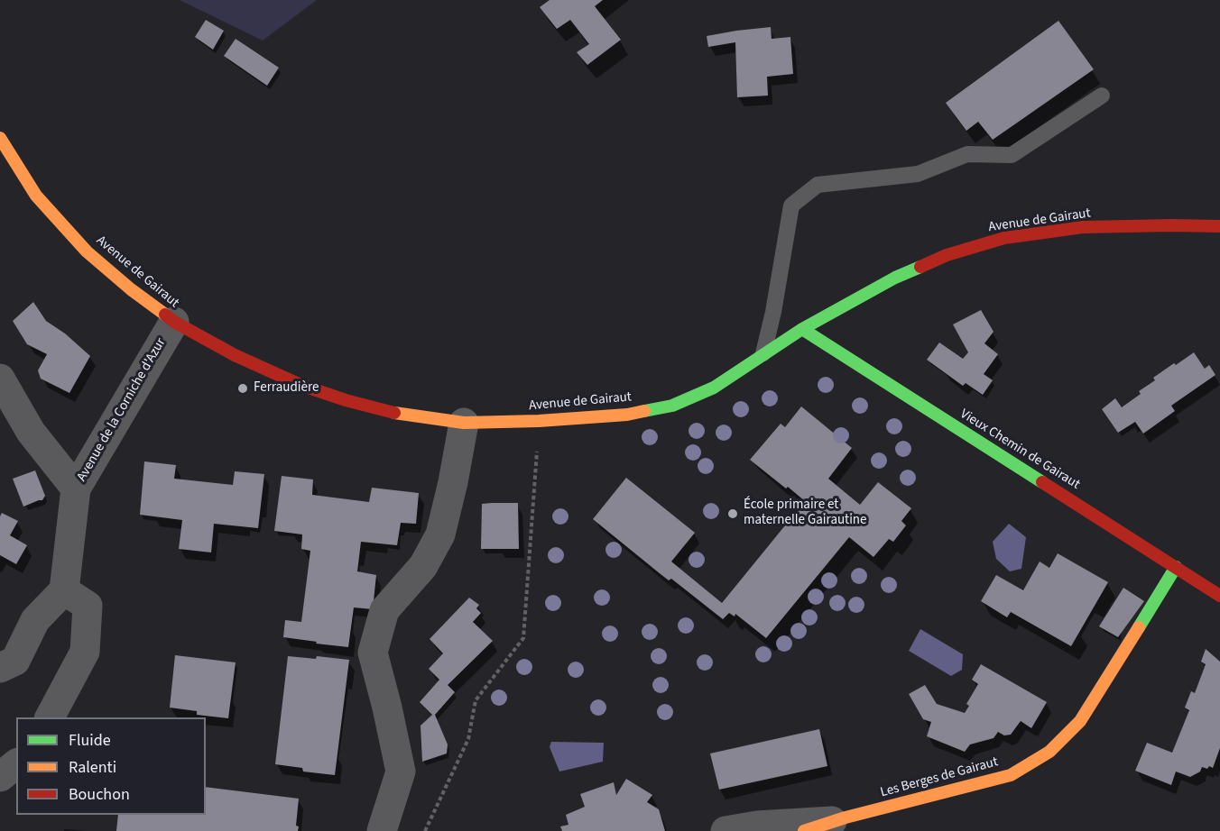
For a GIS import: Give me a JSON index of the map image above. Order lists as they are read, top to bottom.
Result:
{
  "streets": {
    "street": [
      "Avenue de Gairaut",
      "Avenue de la Corniche d'Azur",
      "Vieux Chemin de Gairaut",
      "Les Berges de Gairaut"
    ]
  },
  "crossings": [
    ["Avenue de Gairaut", "Avenue de la Corniche d'Azur"],
    ["Avenue de Gairaut", "Vieux Chemin de Gairaut"],
    ["Vieux Chemin de Gairaut", "Les Berges de Gairaut"]
  ],
  "places": ["Ferraudière", "École primaire et maternelle Gairautine"],
  "legend": ["Fluide", "Ralenti", "Bouchon"]
}
